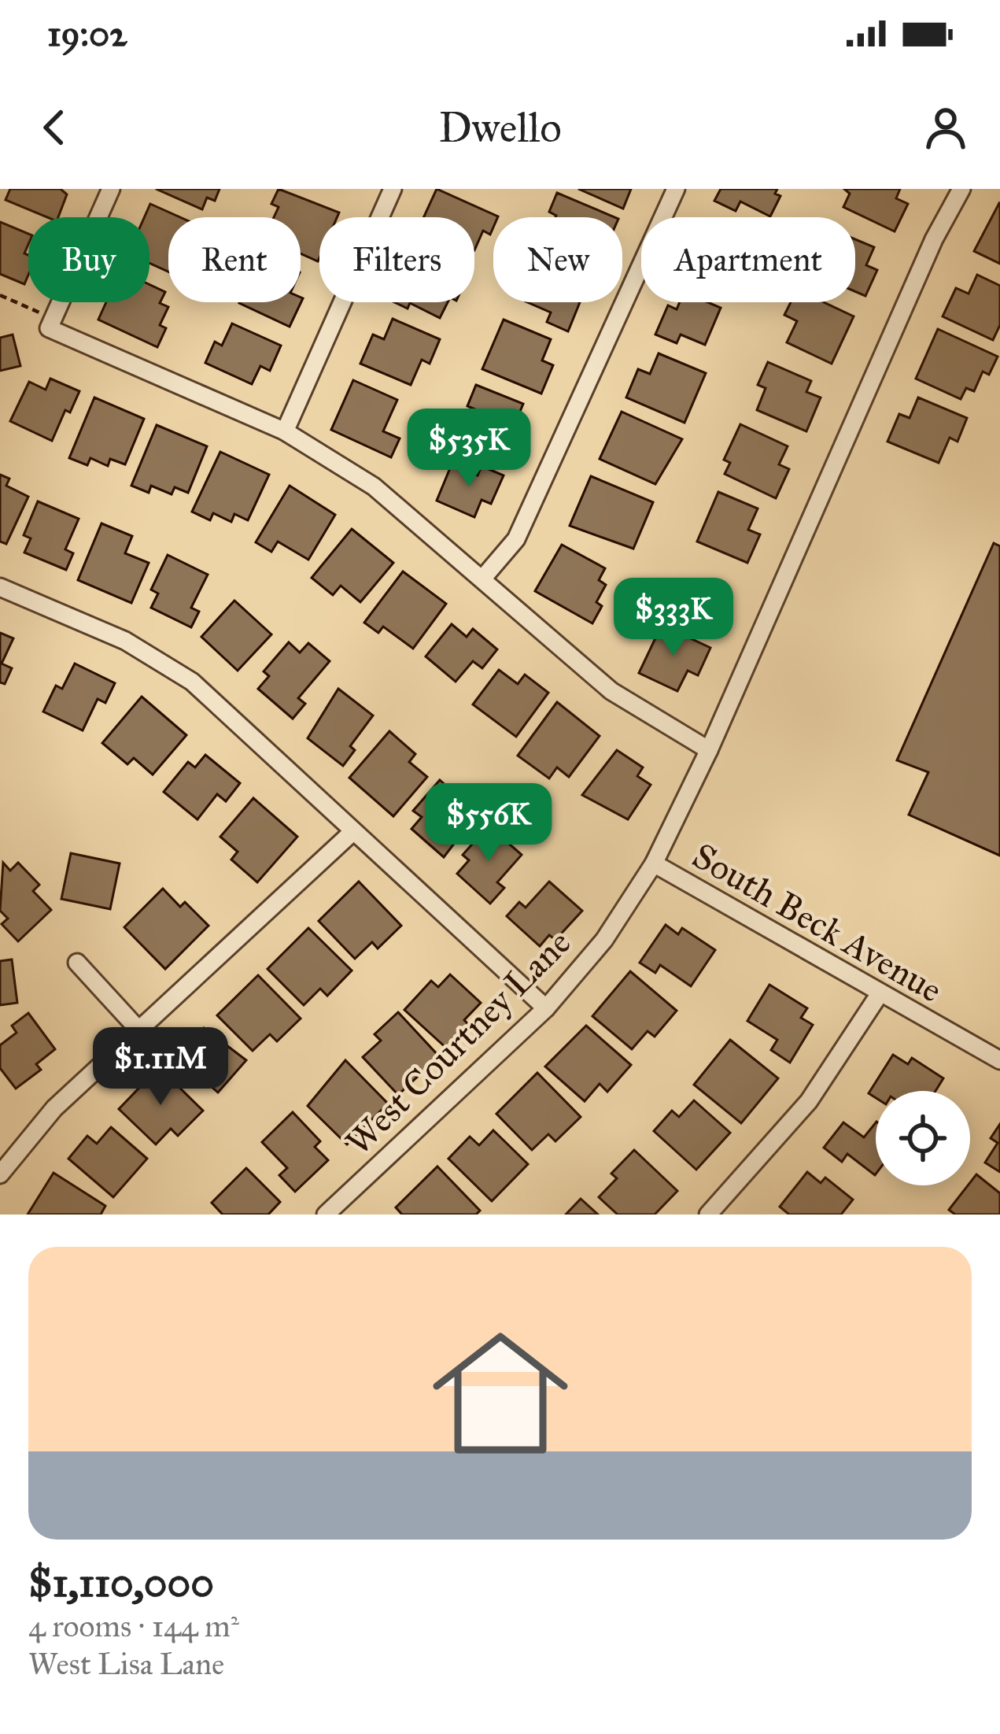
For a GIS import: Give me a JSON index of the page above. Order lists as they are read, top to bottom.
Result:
{
  "streets": {
    "street": ["South Beck Avenue", "West Courtney Lane"]
  },
  "crossings": [
    ["South Beck Avenue", "West Courtney Lane"]
  ],
  "page": {
    "status": "19:02",
    "header": "Dwello",
    "chip": [
      "Buy",
      "Rent",
      "Filters",
      "New",
      "Apartment"
    ],
    "price": [
      "$535K",
      "$333K",
      "$556K",
      "$1.11M"
    ],
    "list": [
      {
        "name": "$1,110,000",
        "note": "4 rooms · 144 m² · West Lisa Lane"
      }
    ]
  }
}
